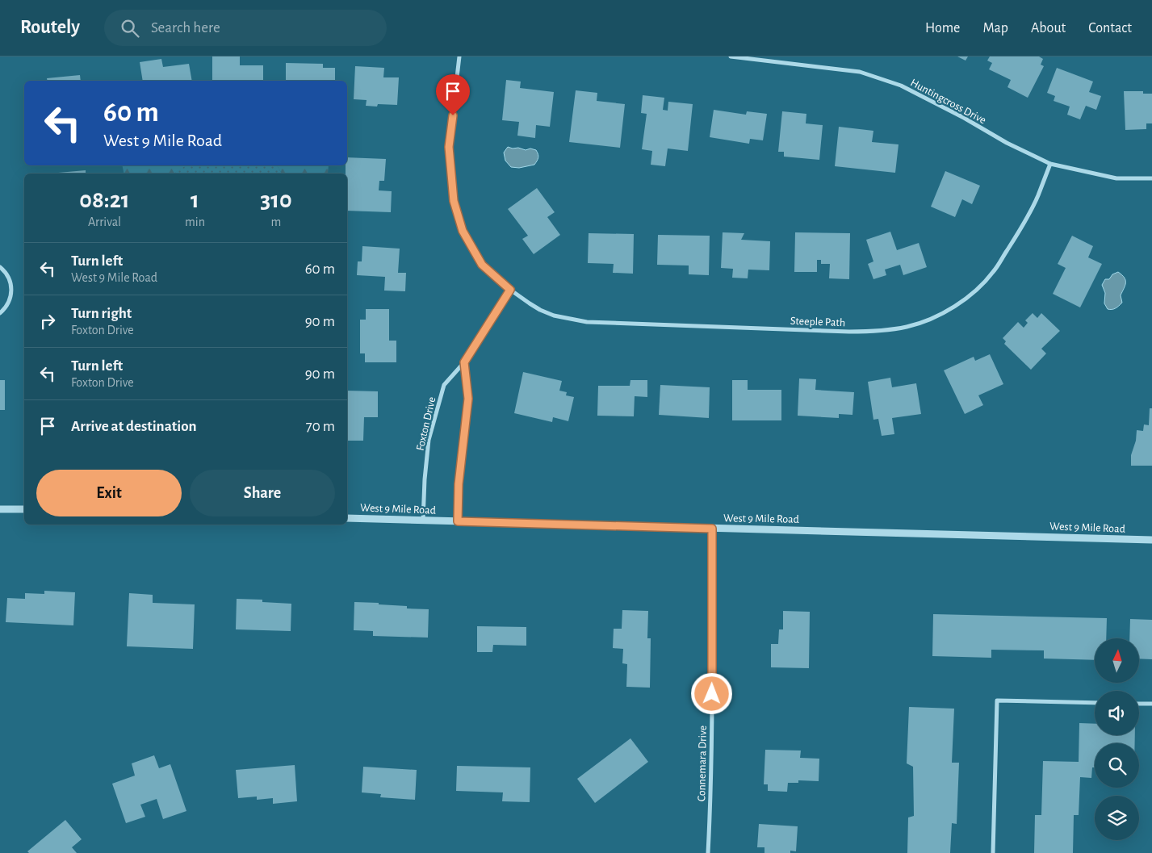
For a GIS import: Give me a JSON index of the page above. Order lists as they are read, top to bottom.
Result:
{
  "streets": {
    "street": [
      "Huntingcross Drive",
      "Steeple Path",
      "Foxton Drive",
      "West 9 Mile Road",
      "Connemara Drive"
    ]
  },
  "crossings": [
    ["Huntingcross Drive", "Steeple Path"],
    ["Steeple Path", "Foxton Drive"],
    ["Foxton Drive", "West 9 Mile Road"],
    ["West 9 Mile Road", "Connemara Drive"]
  ],
  "north": "top",
  "page": {
    "header": "Routely",
    "search": "Search here",
    "nav": [
      "Home",
      "Map",
      "About",
      "Contact"
    ],
    "turn": ["60 m", "West 9 Mile Road"],
    "eta": [
      "08:21",
      "Arrival",
      "1",
      "min",
      "310",
      "m"
    ],
    "list": [
      {
        "name": "Turn left",
        "note": "West 9 Mile Road",
        "value": "60 m"
      },
      {
        "name": "Turn right",
        "note": "Foxton Drive",
        "value": "90 m"
      },
      {
        "name": "Turn left",
        "note": "Foxton Drive",
        "value": "90 m"
      },
      {
        "name": "Arrive at destination",
        "value": "70 m"
      }
    ],
    "buttons": ["Exit", "Share"]
  }
}
